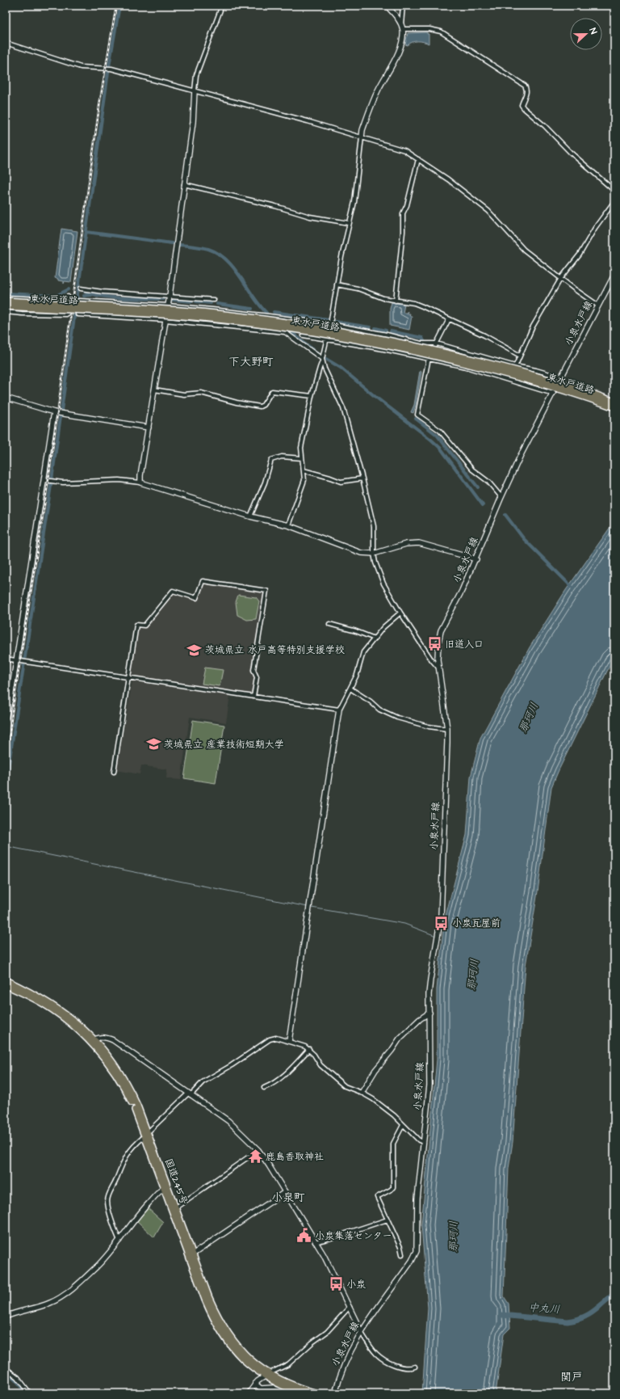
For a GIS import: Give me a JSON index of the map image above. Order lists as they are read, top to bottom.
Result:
{
  "streets": {
    "highway": ["東水戸道路", "国道245号"],
    "street": ["小泉水戸線"]
  },
  "districts": ["下大野町", "小泉町", "関戸"],
  "water": ["那珂川", "中丸川"],
  "places": {
    "bus stop": ["旧道入口", "小泉瓦屋前", "小泉"],
    "school or university": ["茨城県立 水戸高等特別支援学校", "茨城県立 産業技術短期大学"],
    "temple": ["鹿島香取神社"],
    "public building": ["小泉集落センター"]
  },
  "north": "right"
}
